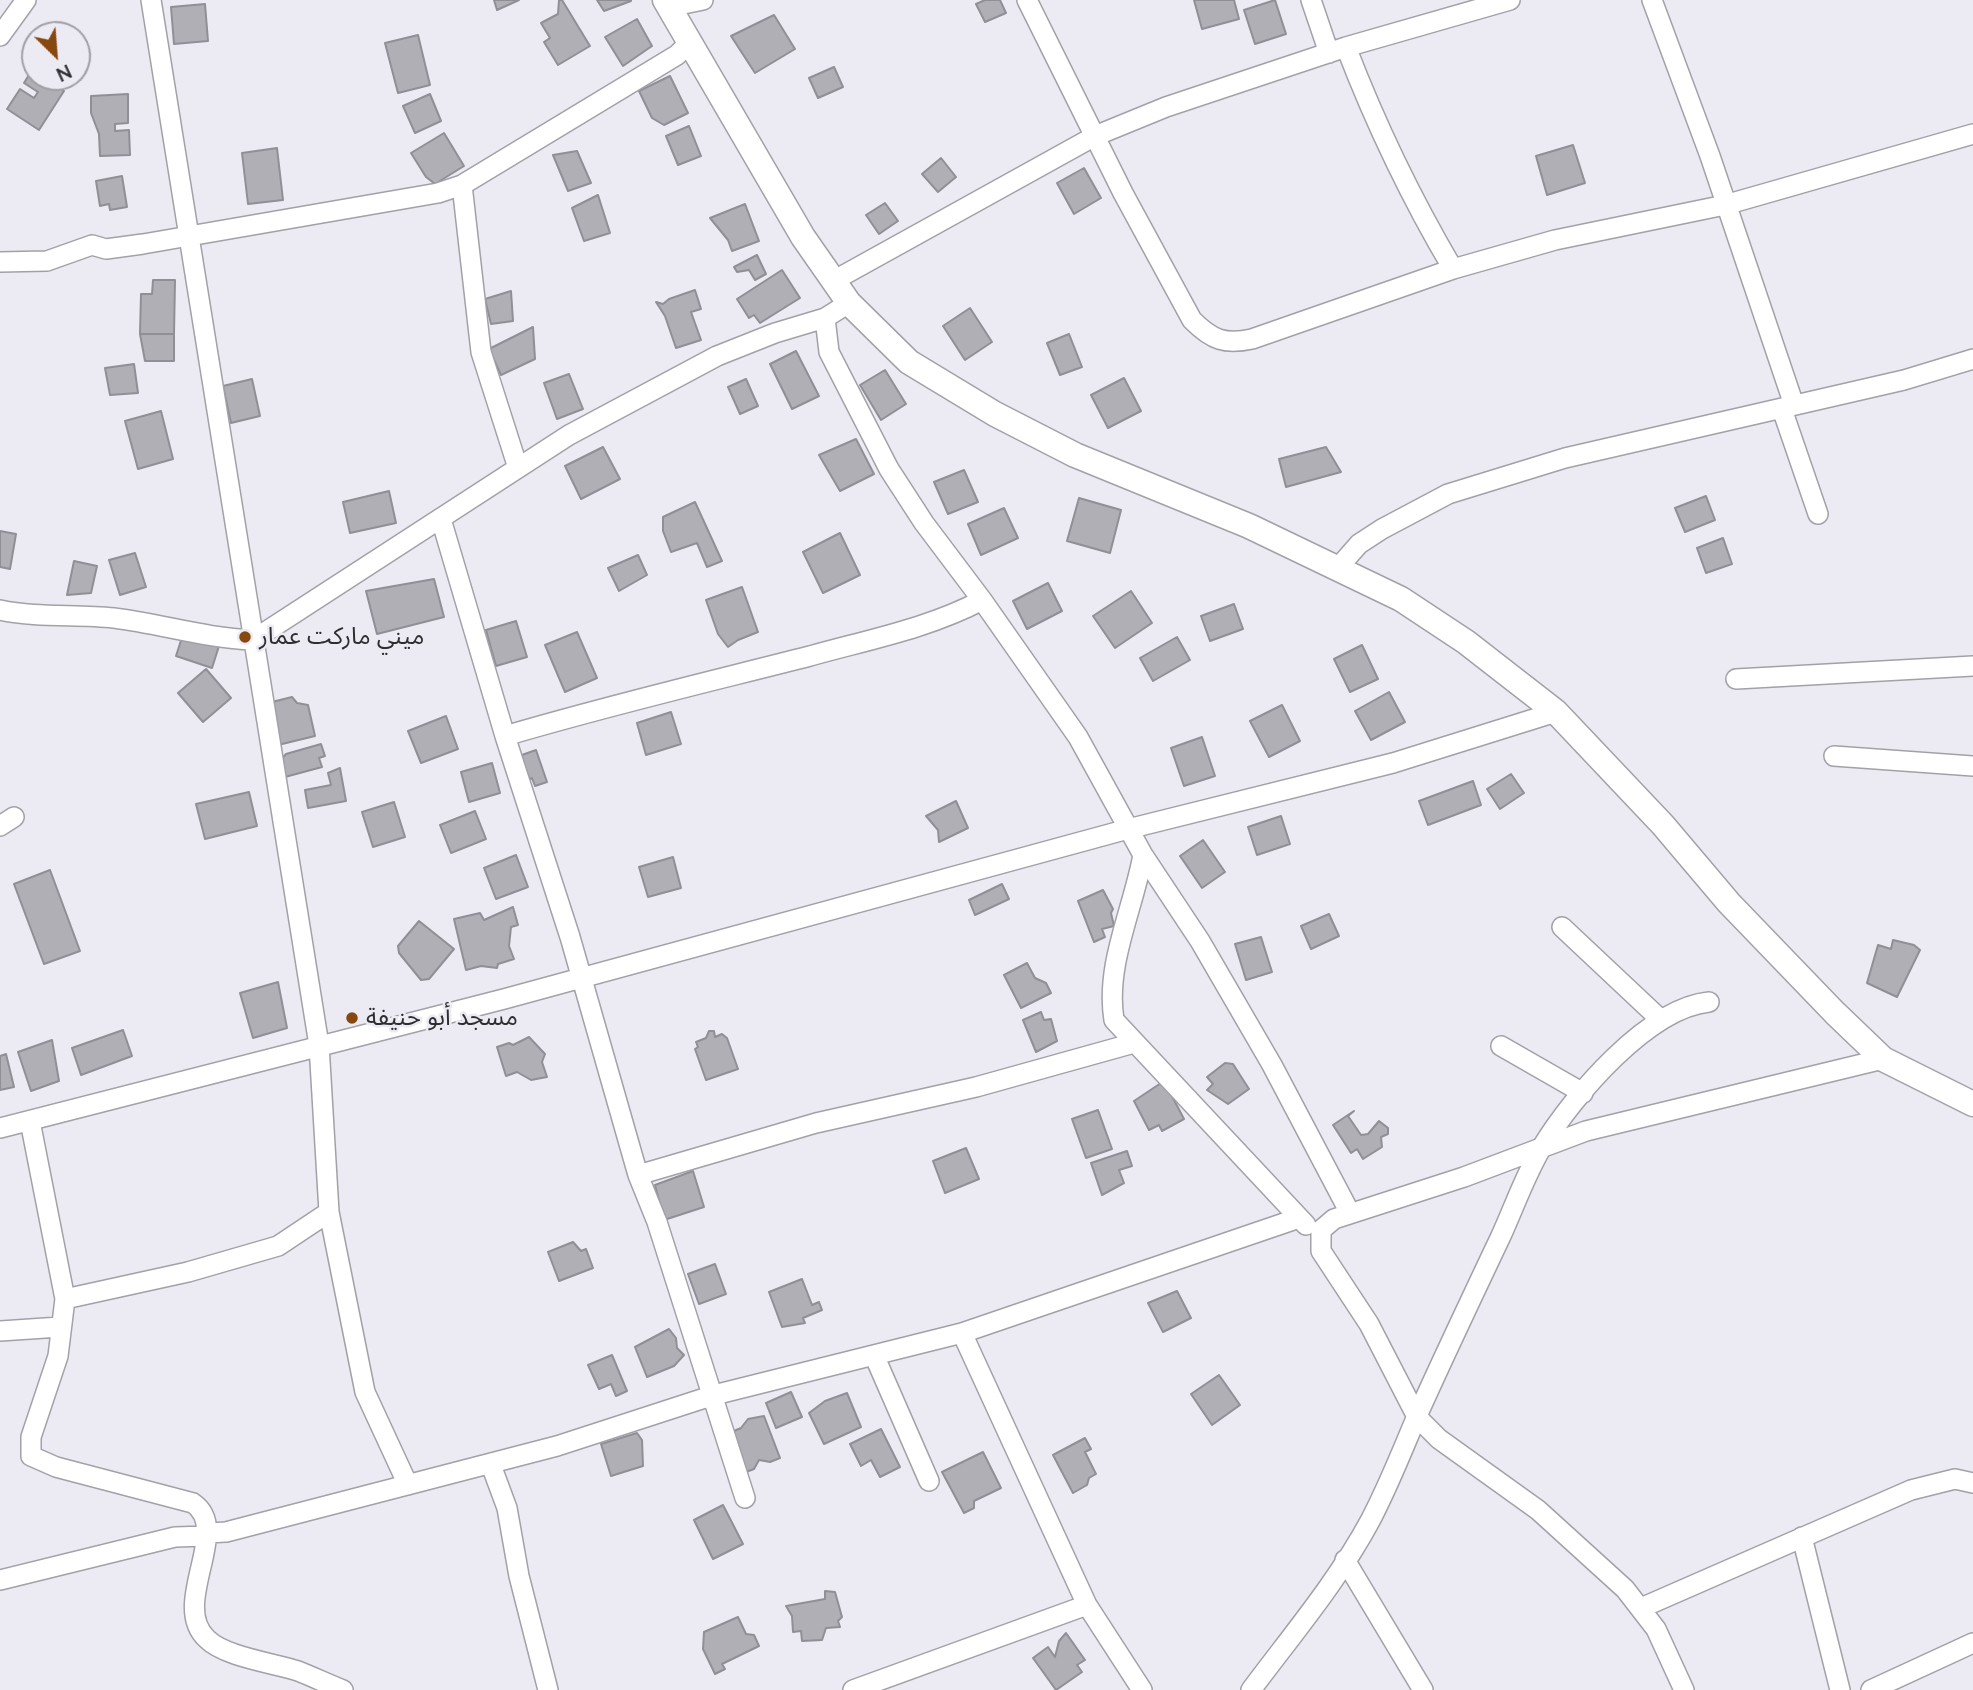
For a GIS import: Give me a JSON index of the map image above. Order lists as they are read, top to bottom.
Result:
{
  "places": ["ميني ماركت عمار", "مسجد أبو حنيفة"],
  "north": "bottom right"
}
